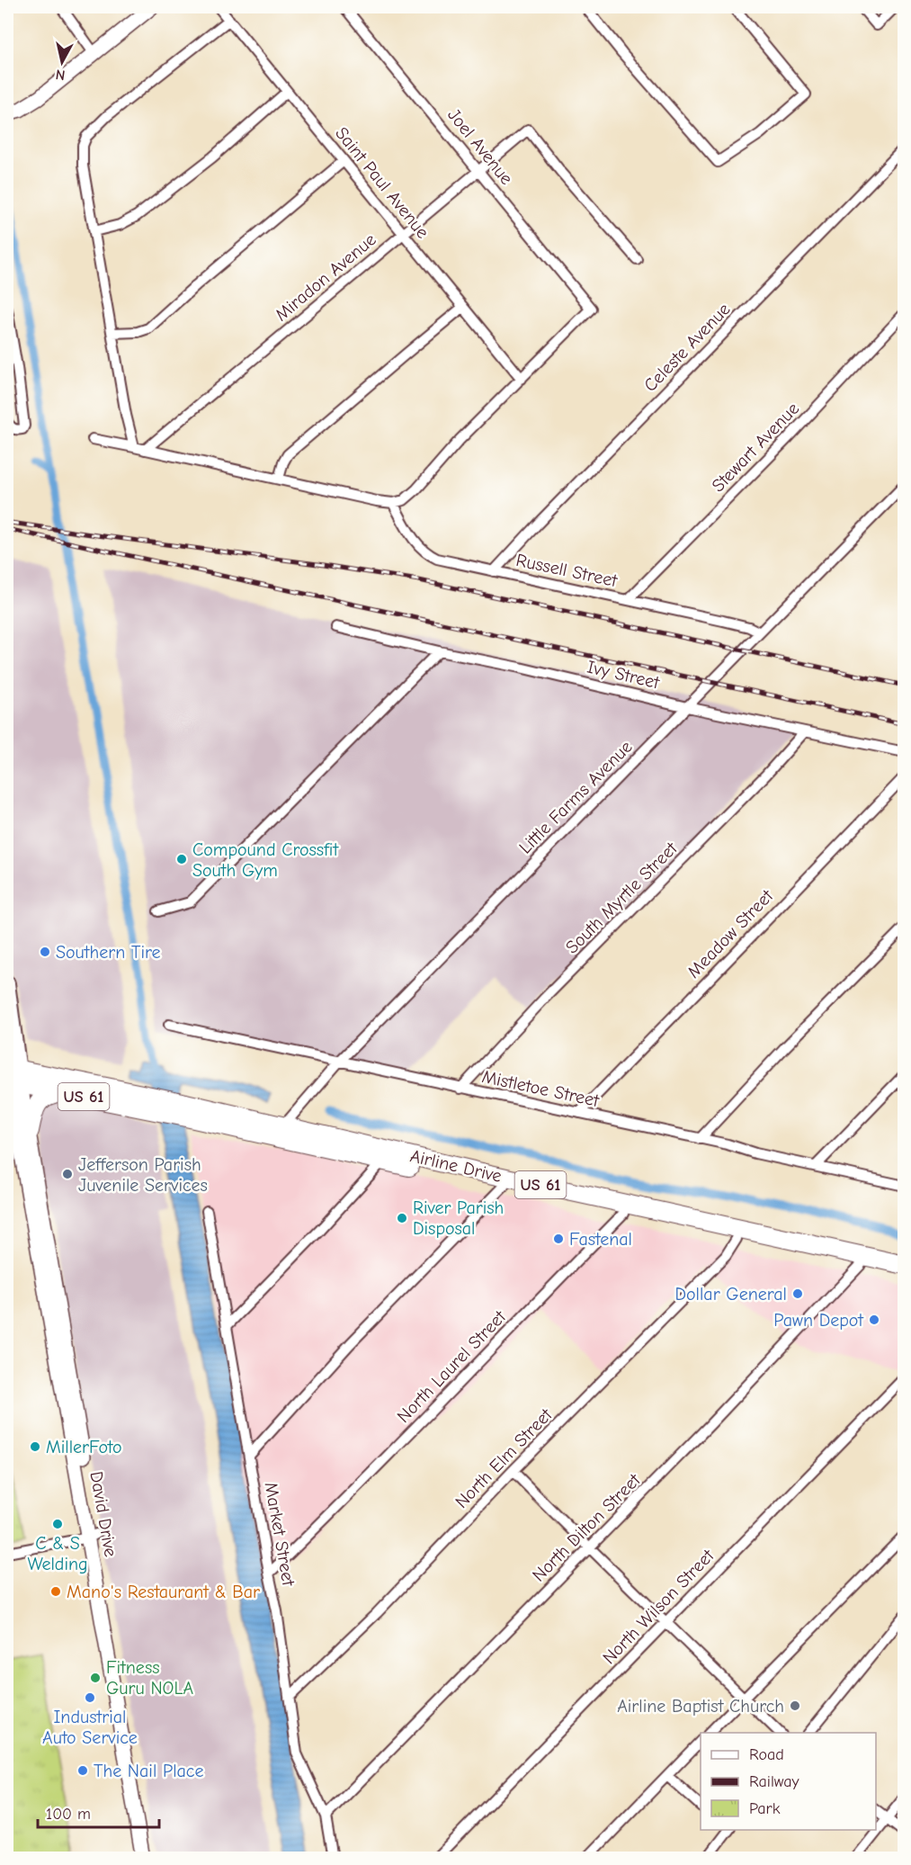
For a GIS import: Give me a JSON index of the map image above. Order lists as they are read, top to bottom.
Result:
{
  "streets": {
    "highway": ["US 61", "Airline Drive"],
    "main road": ["David Drive"],
    "street": [
      "Joel Avenue",
      "Saint Paul Avenue",
      "Miradon Avenue",
      "Celeste Avenue",
      "Stewart Avenue",
      "Russell Street",
      "Ivy Street",
      "Little Farms Avenue",
      "South Myrtle Street",
      "Meadow Street",
      "Mistletoe Street",
      "North Laurel Street",
      "North Elm Street",
      "North Dilton Street",
      "Market Street",
      "North Wilson Street"
    ]
  },
  "crossings": [
    ["Joel Avenue", "Saint Paul Avenue"],
    ["Joel Avenue", "Miradon Avenue"],
    ["Saint Paul Avenue", "Miradon Avenue"],
    ["Celeste Avenue", "Russell Street"],
    ["Stewart Avenue", "Russell Street"],
    ["Russell Street", "Little Farms Avenue"],
    ["Ivy Street", "Little Farms Avenue"],
    ["Ivy Street", "South Myrtle Street"],
    ["Little Farms Avenue", "Mistletoe Street"],
    ["Little Farms Avenue", "Airline Drive"],
    ["South Myrtle Street", "Mistletoe Street"],
    ["Meadow Street", "Mistletoe Street"],
    ["Airline Drive", "North Laurel Street"],
    ["Airline Drive", "North Elm Street"],
    ["Airline Drive", "David Drive"],
    ["Airline Drive", "North Dilton Street"],
    ["North Laurel Street", "Market Street"],
    ["North Elm Street", "Market Street"],
    ["North Dilton Street", "Market Street"]
  ],
  "places": [
    "Compound Crossfit South Gym",
    "Southern Tire",
    "Jefferson Parish Juvenile Services",
    "River Parish Disposal",
    "Fastenal",
    "Dollar General",
    "Pawn Depot",
    "MillerFoto",
    "C & S Welding",
    "Mano's Restaurant & Bar",
    "Fitness Guru NOLA",
    "Industrial Auto Service",
    "Airline Baptist Church",
    "The Nail Place"
  ],
  "legend": ["Road", "Railway", "Park"],
  "scale_bar": "100 m",
  "north": "bottom"
}
